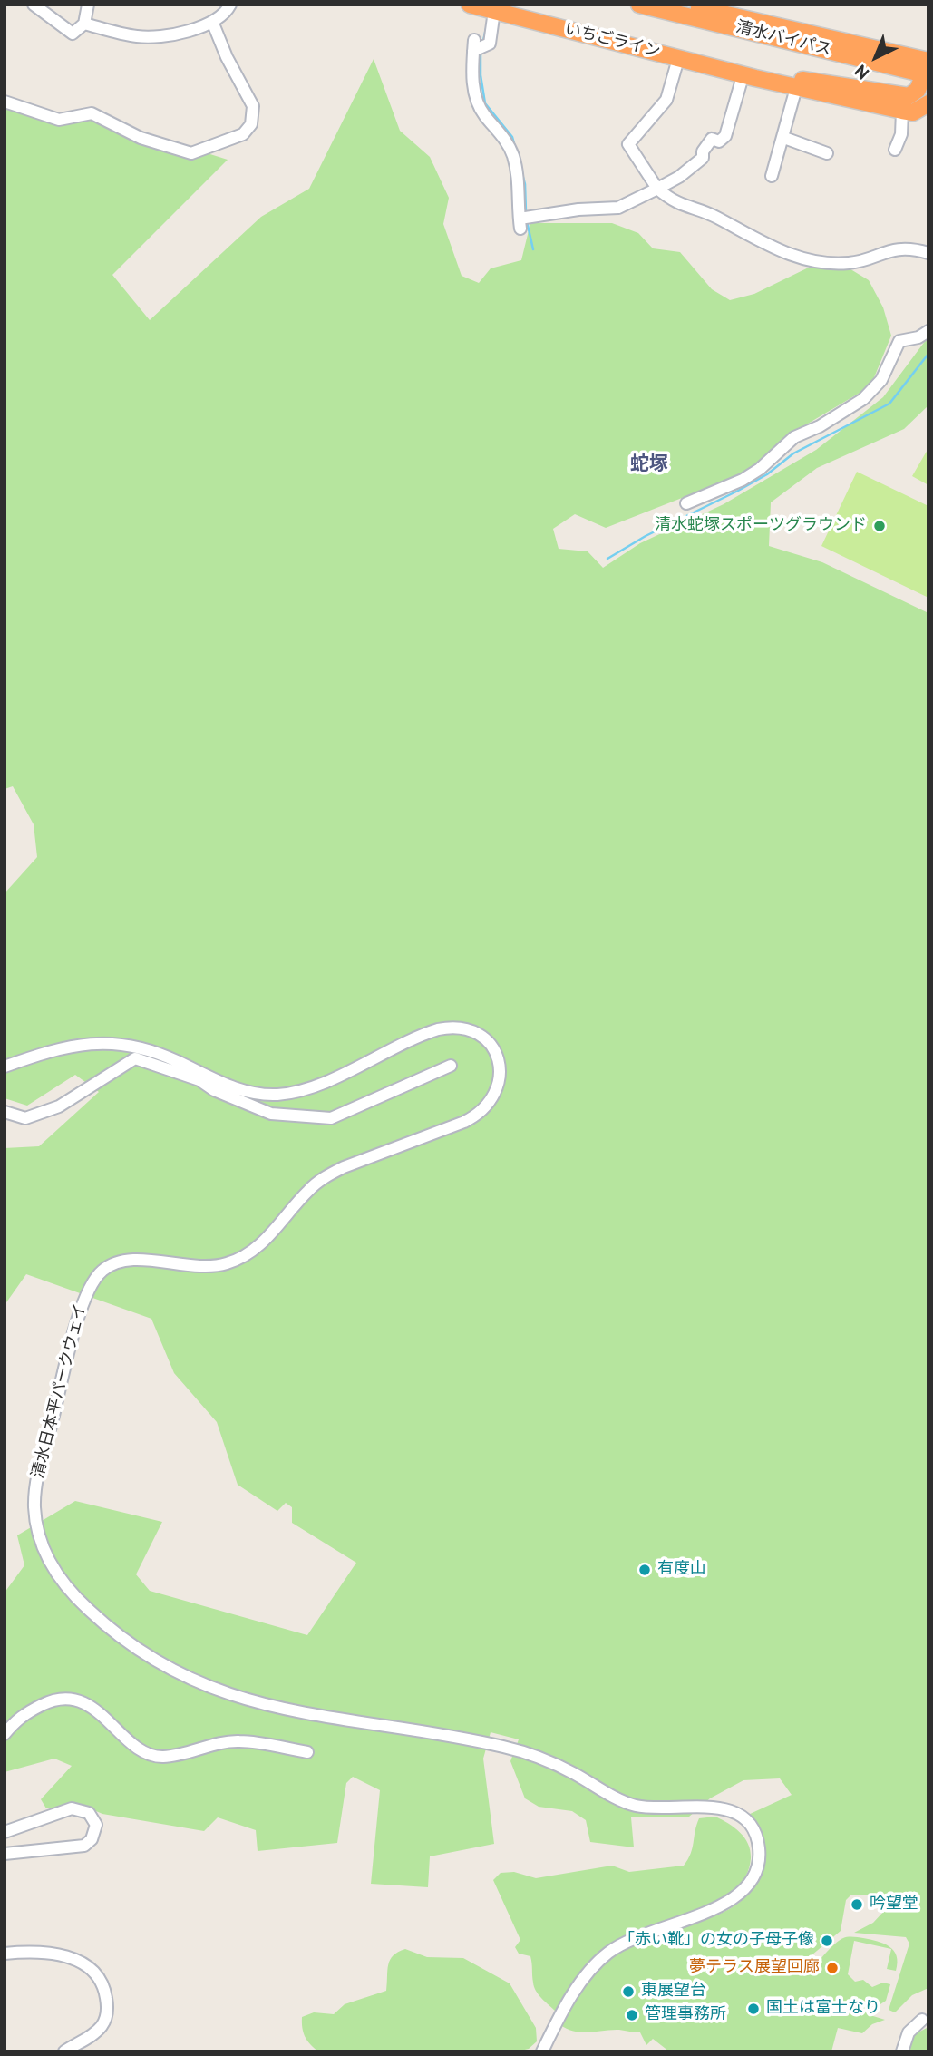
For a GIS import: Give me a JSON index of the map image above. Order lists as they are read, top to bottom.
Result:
{
  "streets": {
    "highway": ["清水バイパス", "いちごライン"],
    "street": ["清水日本平パークウェイ"]
  },
  "crossings": [
    ["清水バイパス", "いちごライン"]
  ],
  "districts": ["蛇塚"],
  "places": [
    "清水蛇塚スポーツグラウンド",
    "有度山",
    "吟望堂",
    "「赤い靴」の女の子母子像",
    "夢テラス展望回廊",
    "東展望台",
    "国土は富士なり",
    "管理事務所"
  ],
  "north": "bottom left"
}
